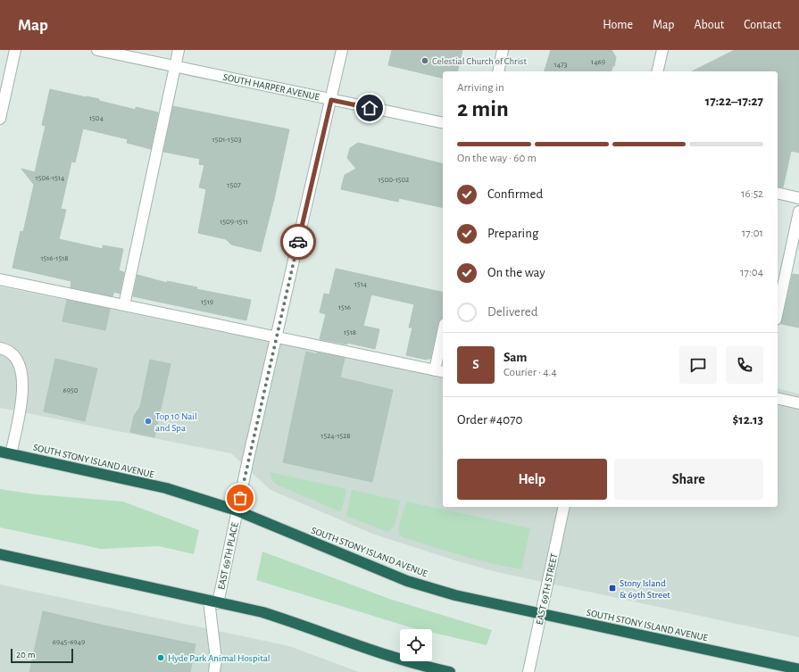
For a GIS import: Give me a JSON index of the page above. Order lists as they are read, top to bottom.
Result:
{
  "streets": {
    "highway": ["SOUTH STONY ISLAND AVENUE"],
    "street": ["SOUTH HARPER AVENUE", "EAST 69TH PLACE", "EAST 69TH STREET"]
  },
  "crossings": [
    ["SOUTH HARPER AVENUE", "EAST 69TH PLACE"],
    ["SOUTH STONY ISLAND AVENUE", "EAST 69TH PLACE"],
    ["SOUTH STONY ISLAND AVENUE", "EAST 69TH STREET"]
  ],
  "places": {
    "other": ["Celestial Church of Christ", "Top 10 Nail and Spa", "Hyde Park Animal Hospital"],
    "transit": ["Stony Island & 69th Street"]
  },
  "house_numbers": [
    "1469",
    "1473",
    "1504",
    "1501-1503",
    "1506-1514",
    "1500-1502",
    "1507",
    "1509-1511",
    "1516-1518",
    "1514",
    "1519",
    "1516",
    "1518",
    "6950",
    "1524-1528",
    "6945-6949"
  ],
  "scale_bar": "20 m",
  "page": {
    "header": "Map",
    "nav": [
      "Home",
      "Map",
      "About",
      "Contact"
    ],
    "heading": ["2 min", "Arriving in", "17:22–17:27"],
    "panel": [
      "Sam",
      "Courier · 4.4",
      "Order #4070",
      "$12.13"
    ],
    "bar": "On the way · 60 m",
    "list": [
      ["Confirmed", "16:52"],
      ["Preparing", "17:01"],
      ["On the way", "17:04"],
      "Delivered"
    ],
    "round": "S",
    "buttons": ["Help", "Share"],
    "scale": "20 m"
  }
}
